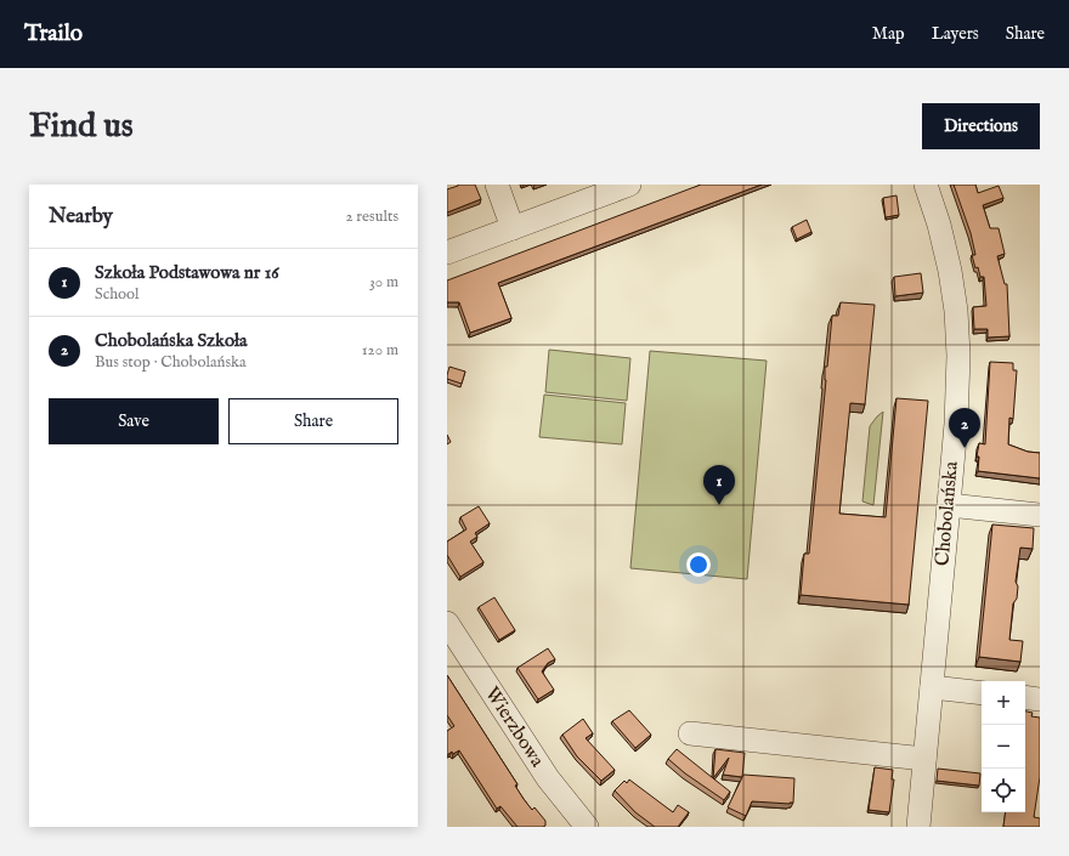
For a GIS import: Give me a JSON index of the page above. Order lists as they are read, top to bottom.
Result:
{
  "streets": {
    "street": ["Chobolańska", "Wierzbowa"]
  },
  "page": {
    "header": "Trailo",
    "nav": ["Map", "Layers", "Share"],
    "buttons": [
      "Directions",
      ["Save", "Share"]
    ],
    "title": "Find us",
    "heading": ["Nearby", "2 results"],
    "list": [
      {
        "mark": "1",
        "name": "Szkoła Podstawowa nr 16",
        "note": "School",
        "value": "30 m"
      },
      {
        "mark": "2",
        "name": "Chobolańska Szkoła",
        "note": "Bus stop · Chobolańska",
        "value": "120 m"
      }
    ],
    "pins": ["2", "1"],
    "map_buttons": ["+", "−"]
  }
}
